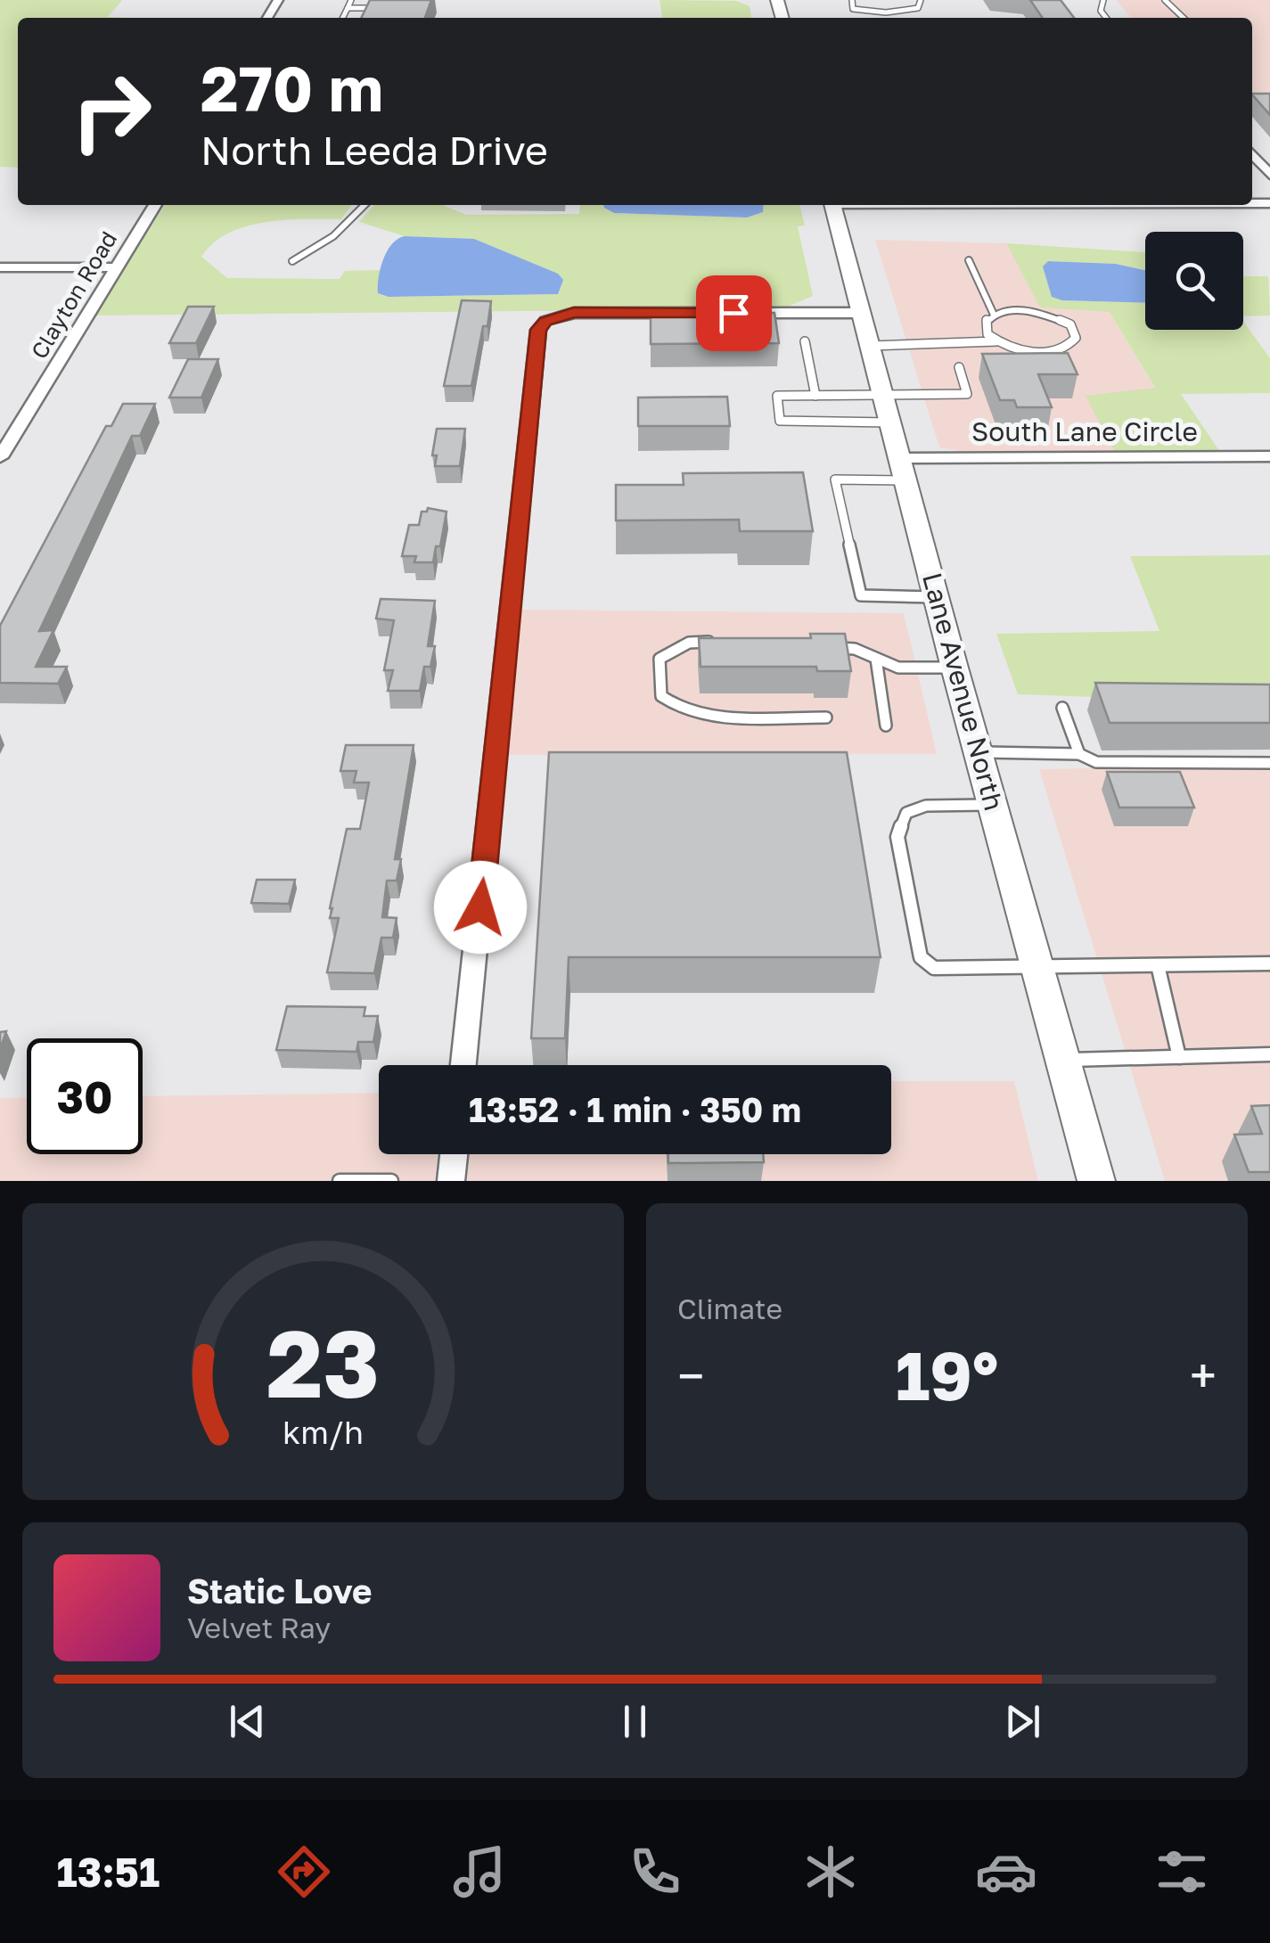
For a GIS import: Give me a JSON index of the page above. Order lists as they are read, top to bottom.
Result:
{
  "streets": {
    "main road": ["Lane Avenue North"],
    "street": ["Clayton Road", "South Lane Circle"]
  },
  "crossings": [
    ["South Lane Circle", "Lane Avenue North"]
  ],
  "page": {
    "turn": ["270 m", "North Leeda Drive"],
    "limit": "30",
    "trip": "13:52 · 1 min · 350 m",
    "tile": "Climate",
    "heat": ["−", "19°", "+"],
    "song": ["Static Love", "Velvet Ray"],
    "tabs": "13:51",
    "gauge": ["23", "km/h"]
  }
}
